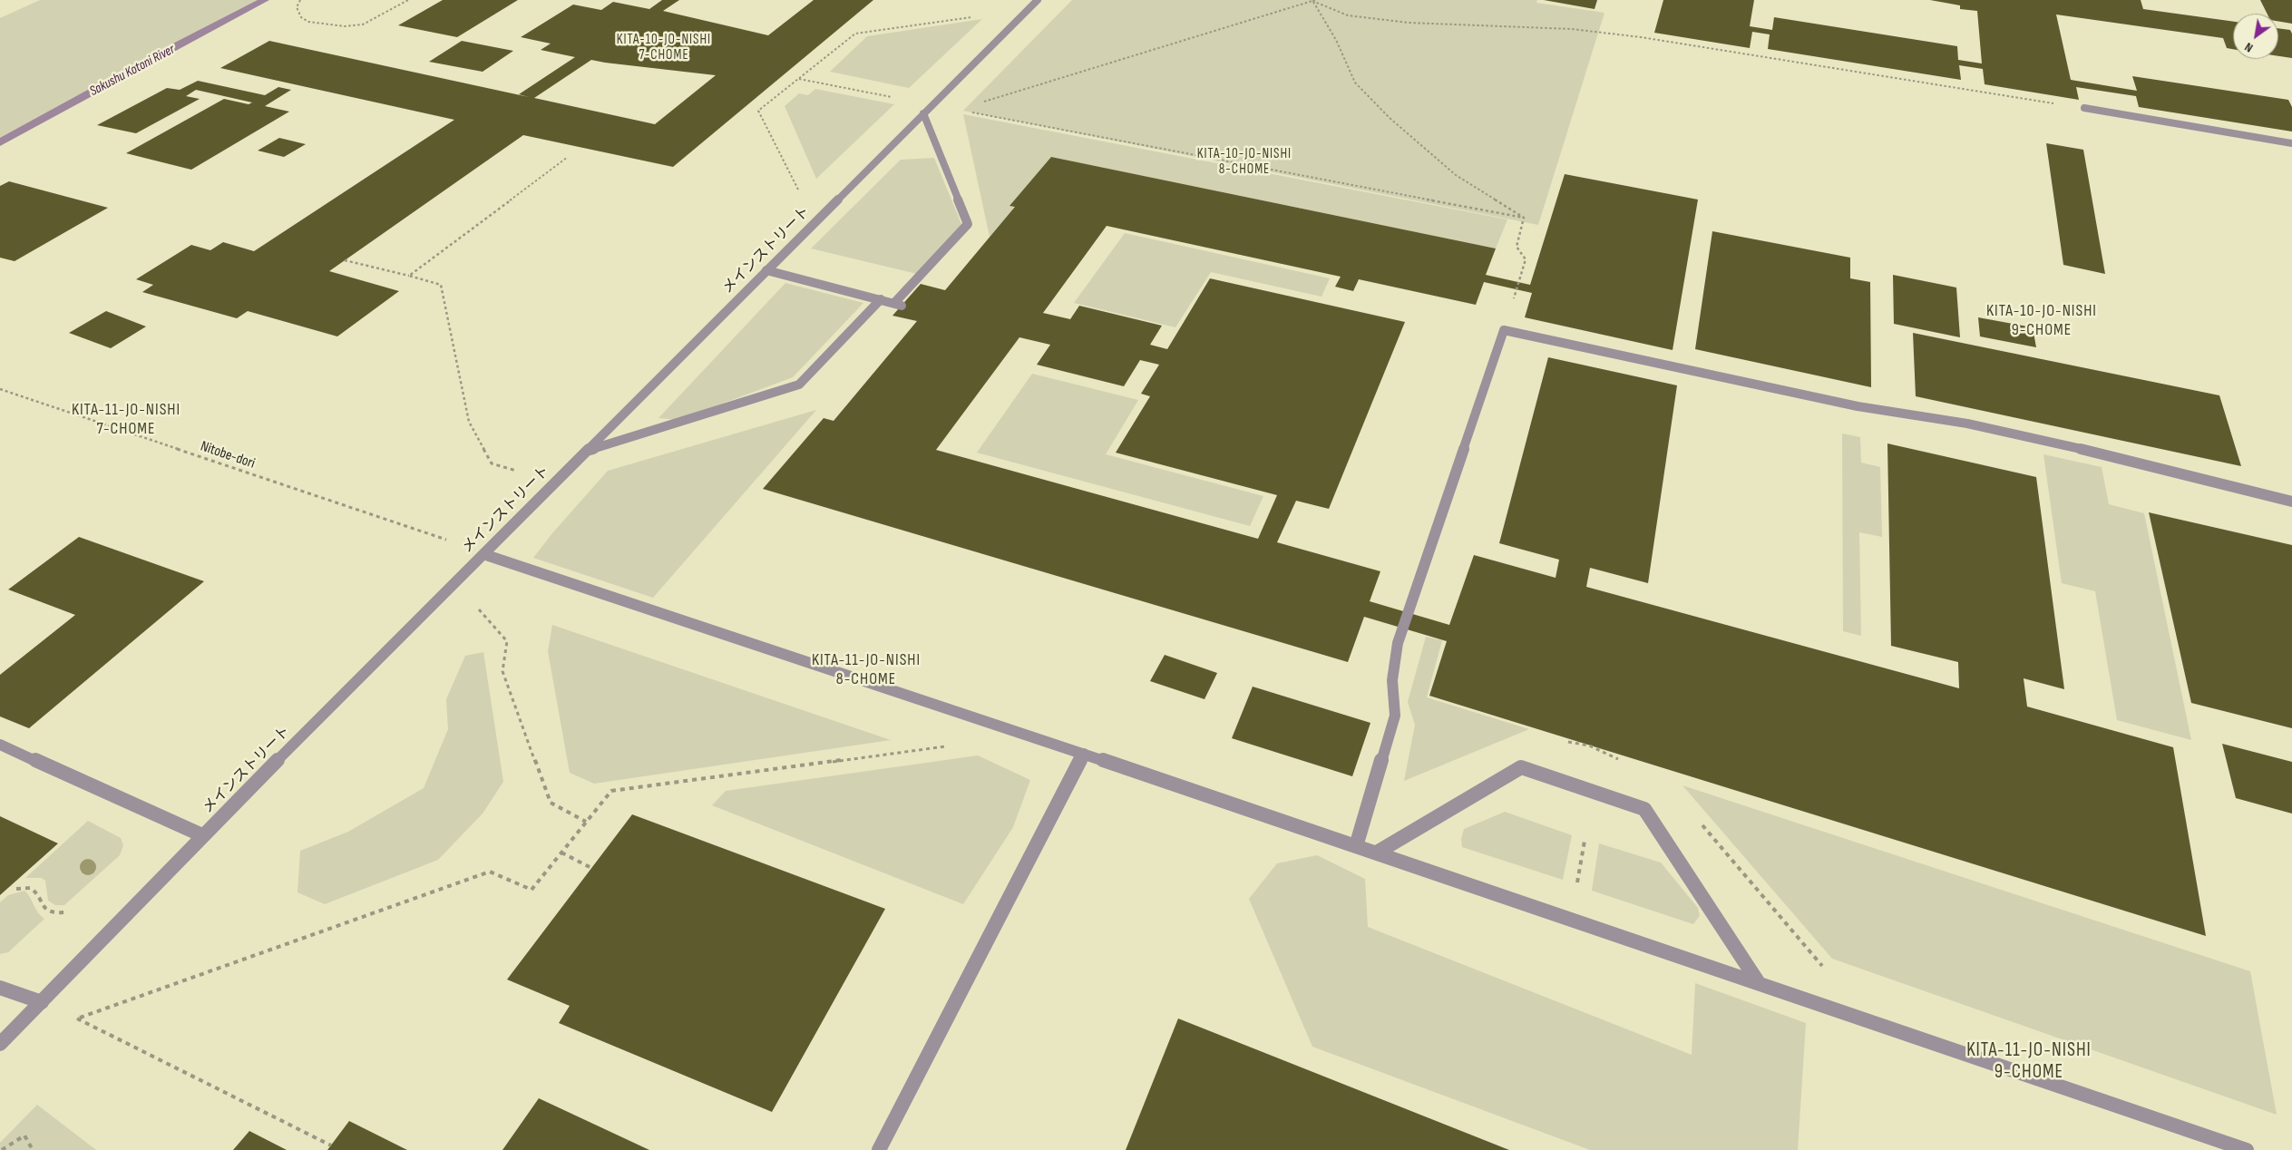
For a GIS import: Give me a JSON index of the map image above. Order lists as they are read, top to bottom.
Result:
{
  "streets": {
    "street": ["メインストリート"],
    "path": ["Nitobe-dori"]
  },
  "districts": [
    "KITA-10-JO-NISHI 7-CHOME",
    "KITA-10-JO-NISHI 8-CHOME",
    "KITA-10-JO-NISHI 9-CHOME",
    "KITA-11-JO-NISHI 7-CHOME",
    "KITA-11-JO-NISHI 8-CHOME",
    "KITA-11-JO-NISHI 9-CHOME"
  ],
  "water": ["Sakushu Kotoni River"],
  "north": "bottom left"
}
